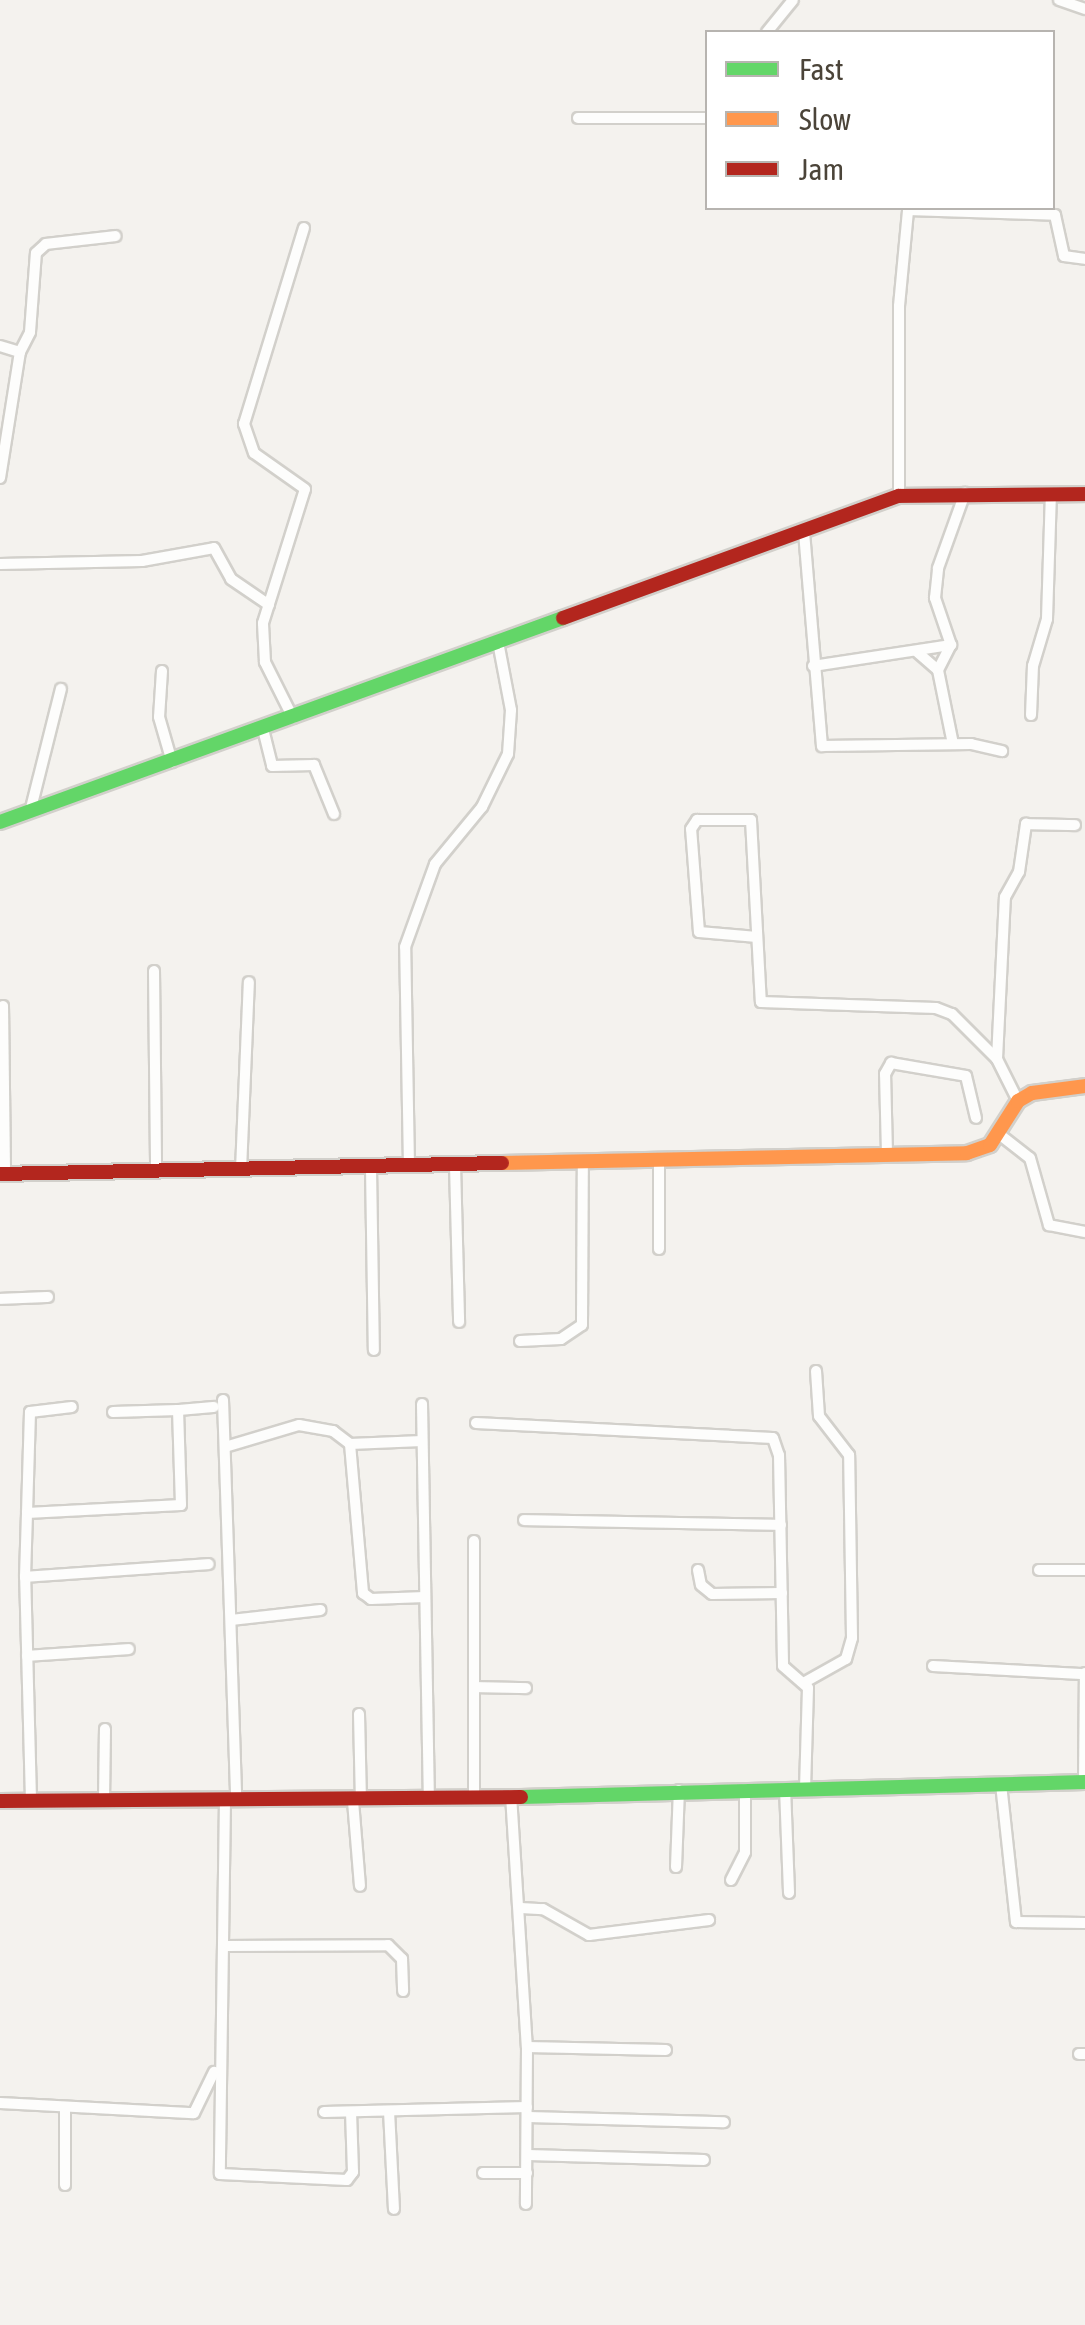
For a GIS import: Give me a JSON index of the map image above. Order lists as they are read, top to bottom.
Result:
{
  "legend": ["Fast", "Slow", "Jam"]
}
